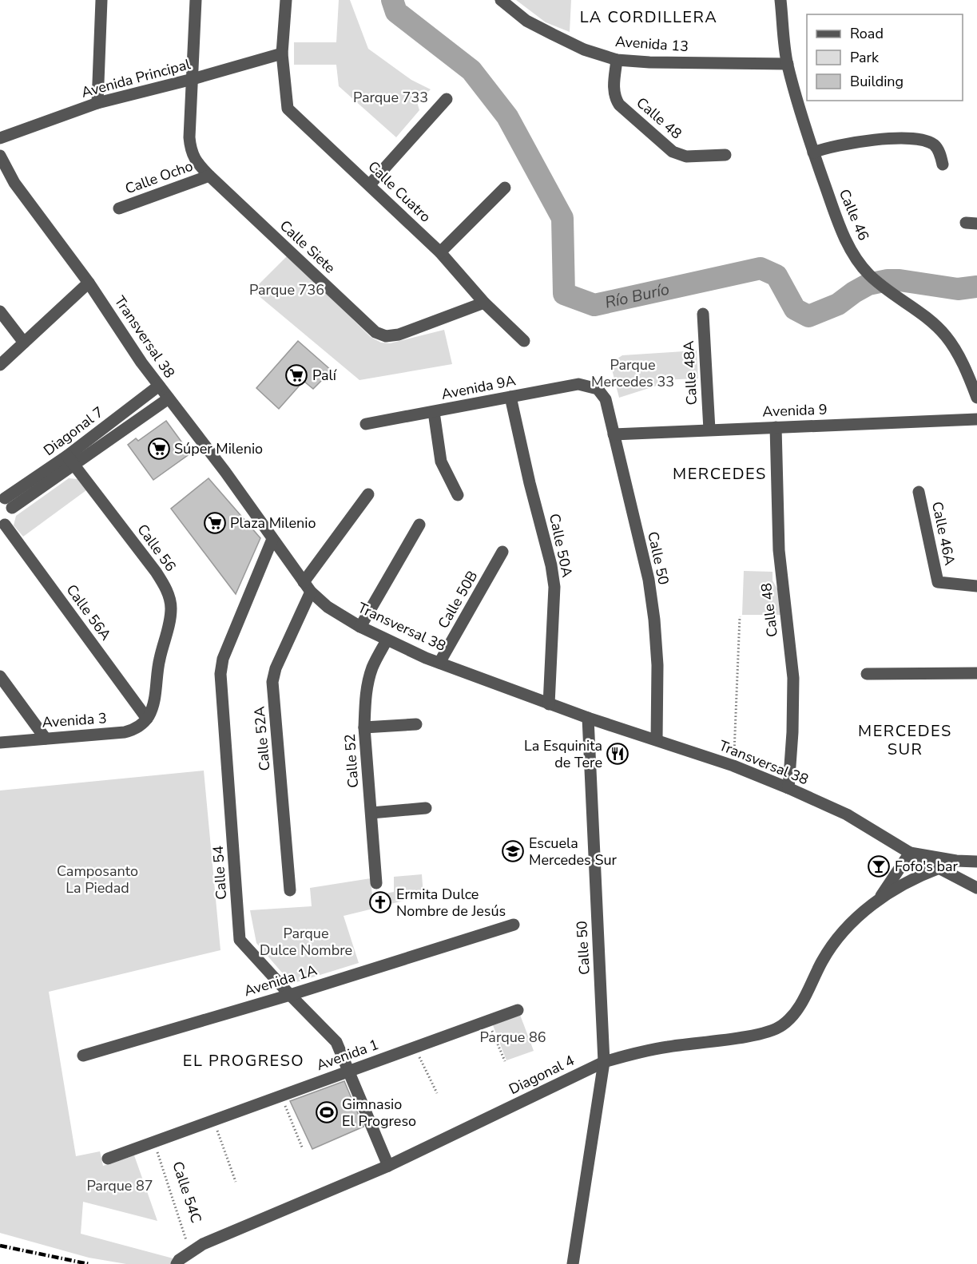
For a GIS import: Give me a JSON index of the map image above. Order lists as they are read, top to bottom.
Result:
{
  "streets": {
    "street": [
      "Avenida 13",
      "Avenida Principal",
      "Calle 48",
      "Calle Ocho",
      "Calle Cuatro",
      "Calle 46",
      "Calle Siete",
      "Transversal 38",
      "Calle 48A",
      "Avenida 9A",
      "Avenida 9",
      "Diagonal 7",
      "Calle 46A",
      "Calle 50A",
      "Calle 56",
      "Calle 50",
      "Calle 50B",
      "Calle 56A",
      "Avenida 3",
      "Calle 52A",
      "Calle 52",
      "Calle 54",
      "Avenida 1A",
      "Avenida 1",
      "Diagonal 4"
    ],
    "path": ["Calle 54C"]
  },
  "crossings": [
    ["Avenida 13", "Calle 48"],
    ["Avenida 13", "Calle 46"],
    ["Avenida Principal", "Calle Cuatro"],
    ["Avenida Principal", "Calle Siete"],
    ["Calle 48", "Transversal 38"],
    ["Calle 48", "Avenida 9"],
    ["Calle Ocho", "Calle Siete"],
    ["Calle Cuatro", "Calle Siete"],
    ["Transversal 38", "Diagonal 7"],
    ["Transversal 38", "Calle 50A"],
    ["Transversal 38", "Calle 50"],
    ["Transversal 38", "Calle 50B"],
    ["Transversal 38", "Calle 52A"],
    ["Transversal 38", "Calle 52"],
    ["Transversal 38", "Calle 54"],
    ["Transversal 38", "Diagonal 4"],
    ["Calle 48A", "Avenida 9"],
    ["Avenida 9A", "Calle 50A"],
    ["Avenida 9A", "Calle 50"],
    ["Avenida 9", "Calle 50"],
    ["Diagonal 7", "Calle 56"],
    ["Diagonal 7", "Calle 56A"],
    ["Calle 56", "Calle 56A"],
    ["Calle 56", "Avenida 3"],
    ["Calle 50", "Diagonal 4"],
    ["Calle 56A", "Avenida 3"],
    ["Calle 54", "Avenida 1A"],
    ["Calle 54", "Avenida 1"],
    ["Calle 54", "Diagonal 4"],
    ["Avenida 1", "Calle 54C"],
    ["Diagonal 4", "Calle 54C"]
  ],
  "districts": [
    "LA CORDILLERA",
    "MERCEDES",
    "MERCEDES SUR",
    "EL PROGRESO"
  ],
  "water": ["Río Burío"],
  "parks": [
    "Parque 733",
    "Parque 736",
    "Parque Mercedes 33",
    "Camposanto La Piedad",
    "Parque Dulce Nombre",
    "Parque 86",
    "Parque 87"
  ],
  "places": {
    "supermarket": ["Palí", "Súper Milenio", "Plaza Milenio"],
    "restaurant": ["La Esquinita de Tere"],
    "school or university": ["Escuela Mercedes Sur"],
    "bar": ["Fofo's bar"],
    "church": ["Ermita Dulce Nombre de Jesús"],
    "sports": ["Gimnasio El Progreso"]
  },
  "legend": ["Road", "Park", "Building"]
}
